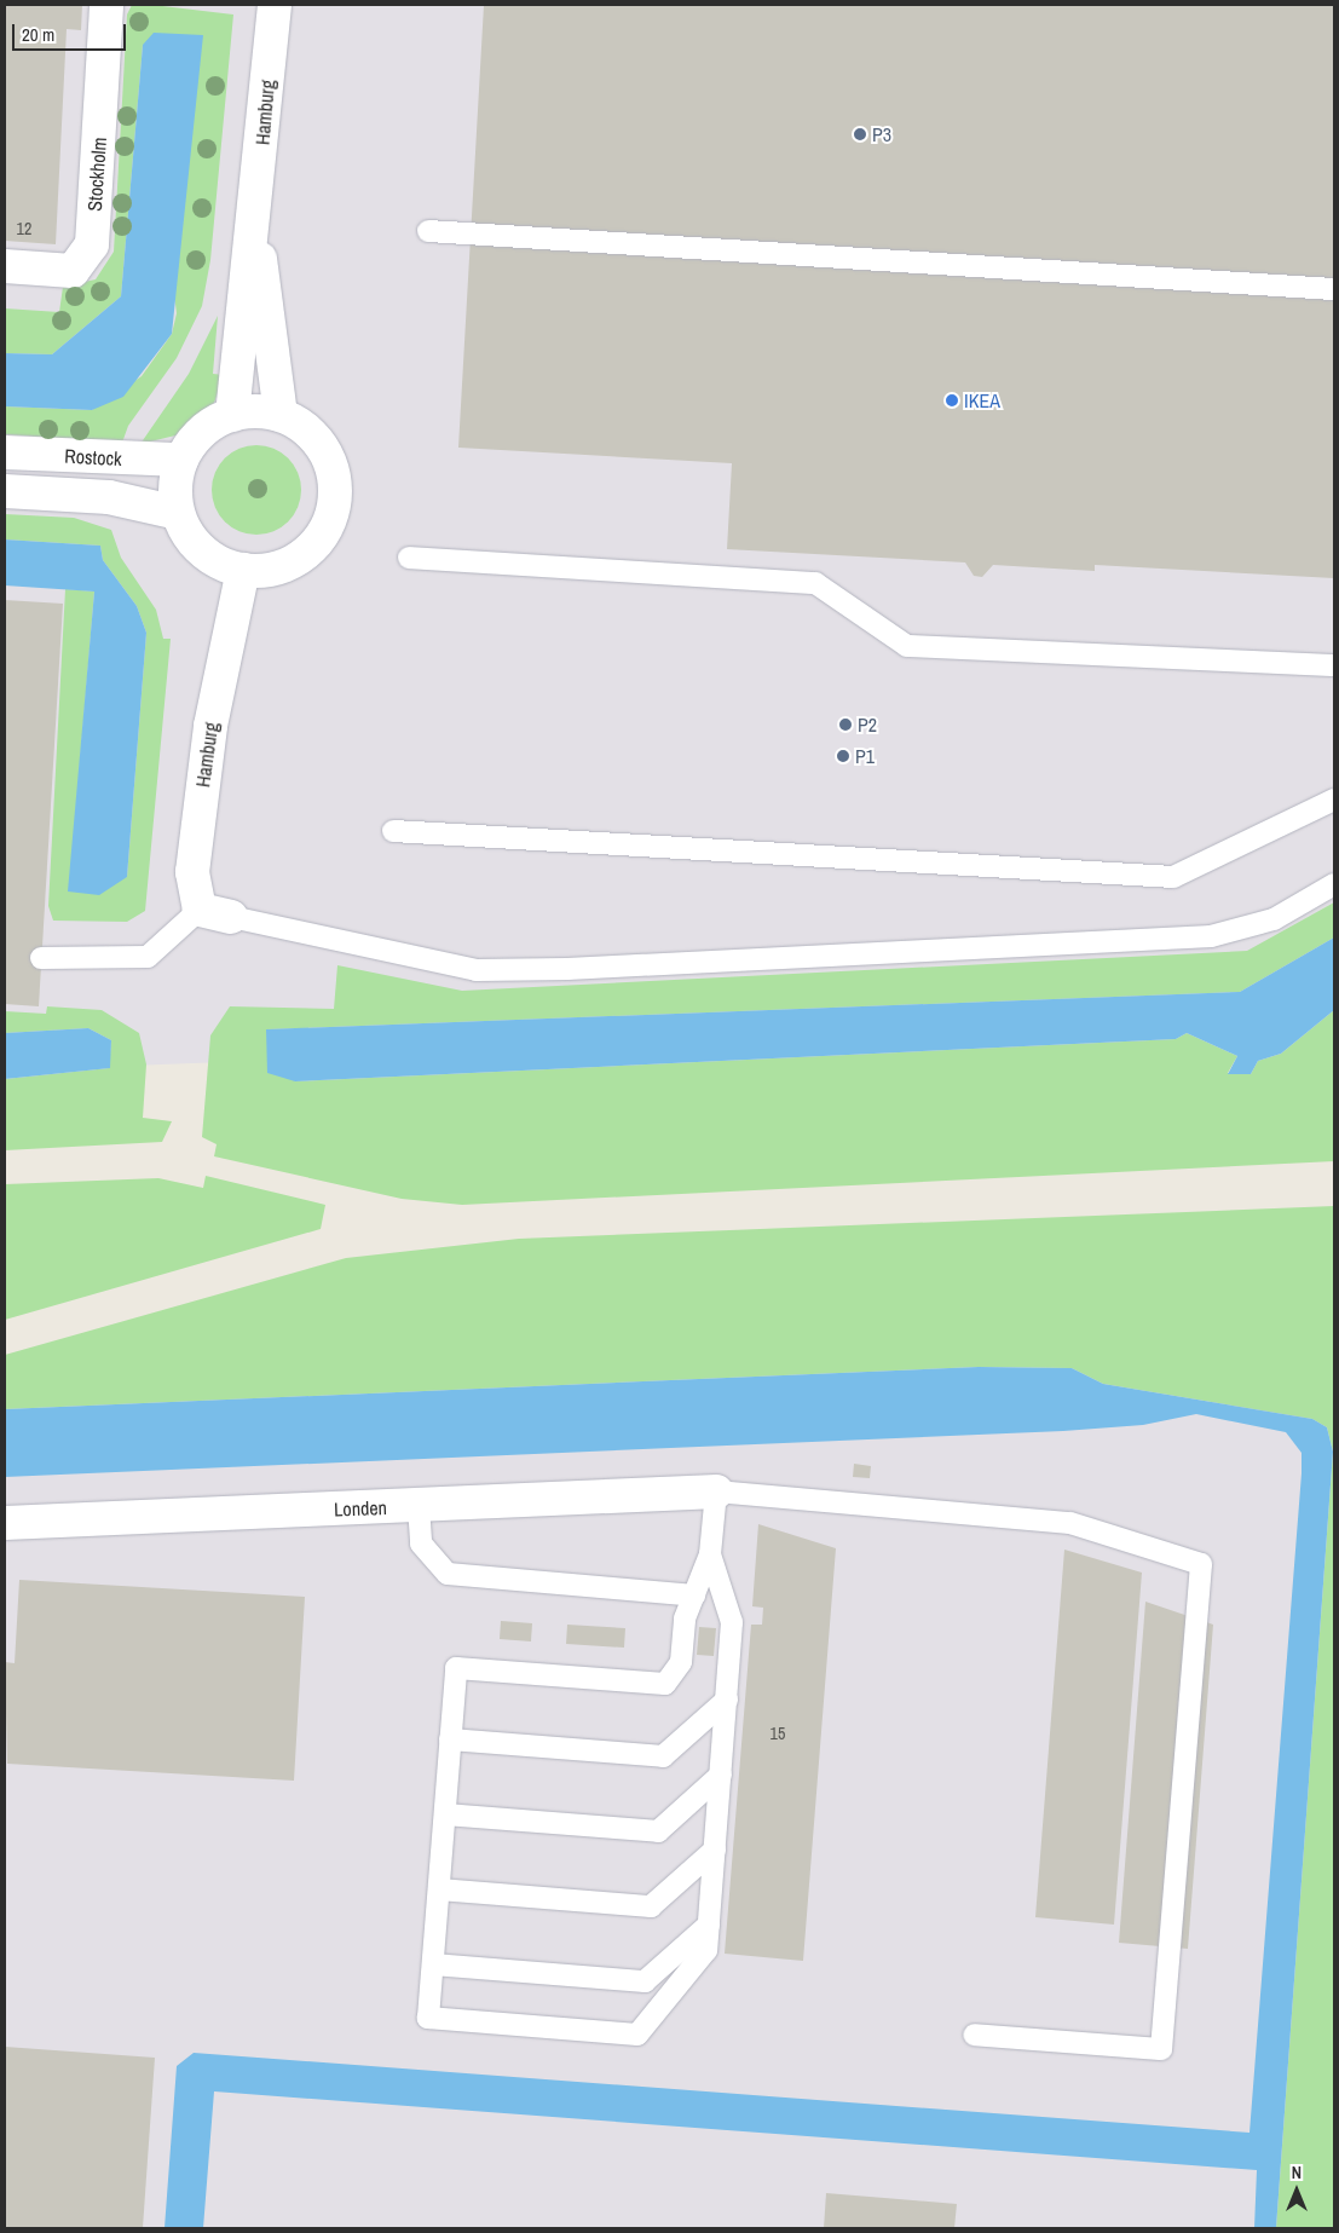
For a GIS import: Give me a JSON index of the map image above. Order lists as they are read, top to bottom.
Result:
{
  "streets": {
    "street": [
      "Hamburg",
      "Stockholm",
      "Rostock",
      "Londen"
    ]
  },
  "crossings": [
    ["Hamburg", "Rostock"]
  ],
  "places": [
    "P3",
    "IKEA",
    "P2",
    "P1"
  ],
  "house_numbers": ["12", "15"],
  "scale_bar": "20 m",
  "north": "top"
}
